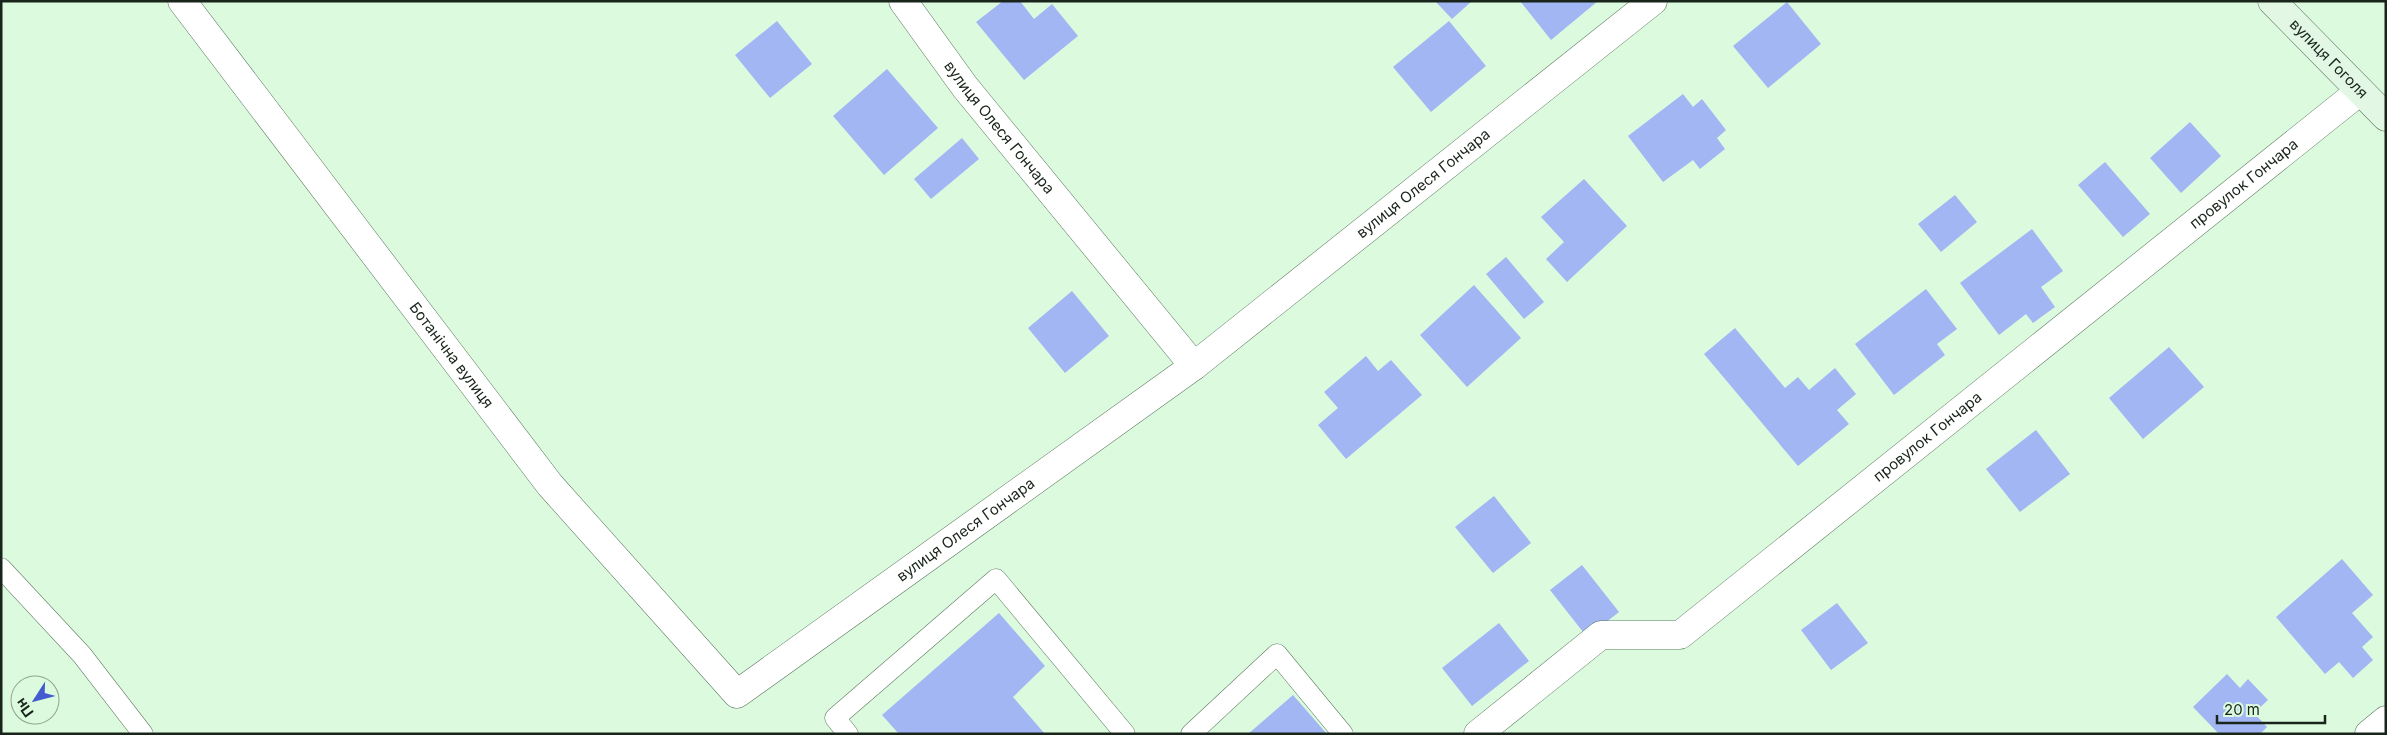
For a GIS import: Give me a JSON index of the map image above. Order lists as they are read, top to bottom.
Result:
{
  "streets": {
    "street": [
      "вулиця Гоголя",
      "вулиця Олеся Гончара",
      "провулок Гончара",
      "Ботанічна вулиця"
    ]
  },
  "crossings": [
    ["вулиця Гоголя", "провулок Гончара"],
    ["вулиця Олеся Гончара", "Ботанічна вулиця"]
  ],
  "scale_bar": "20 m",
  "north": "bottom left"
}
